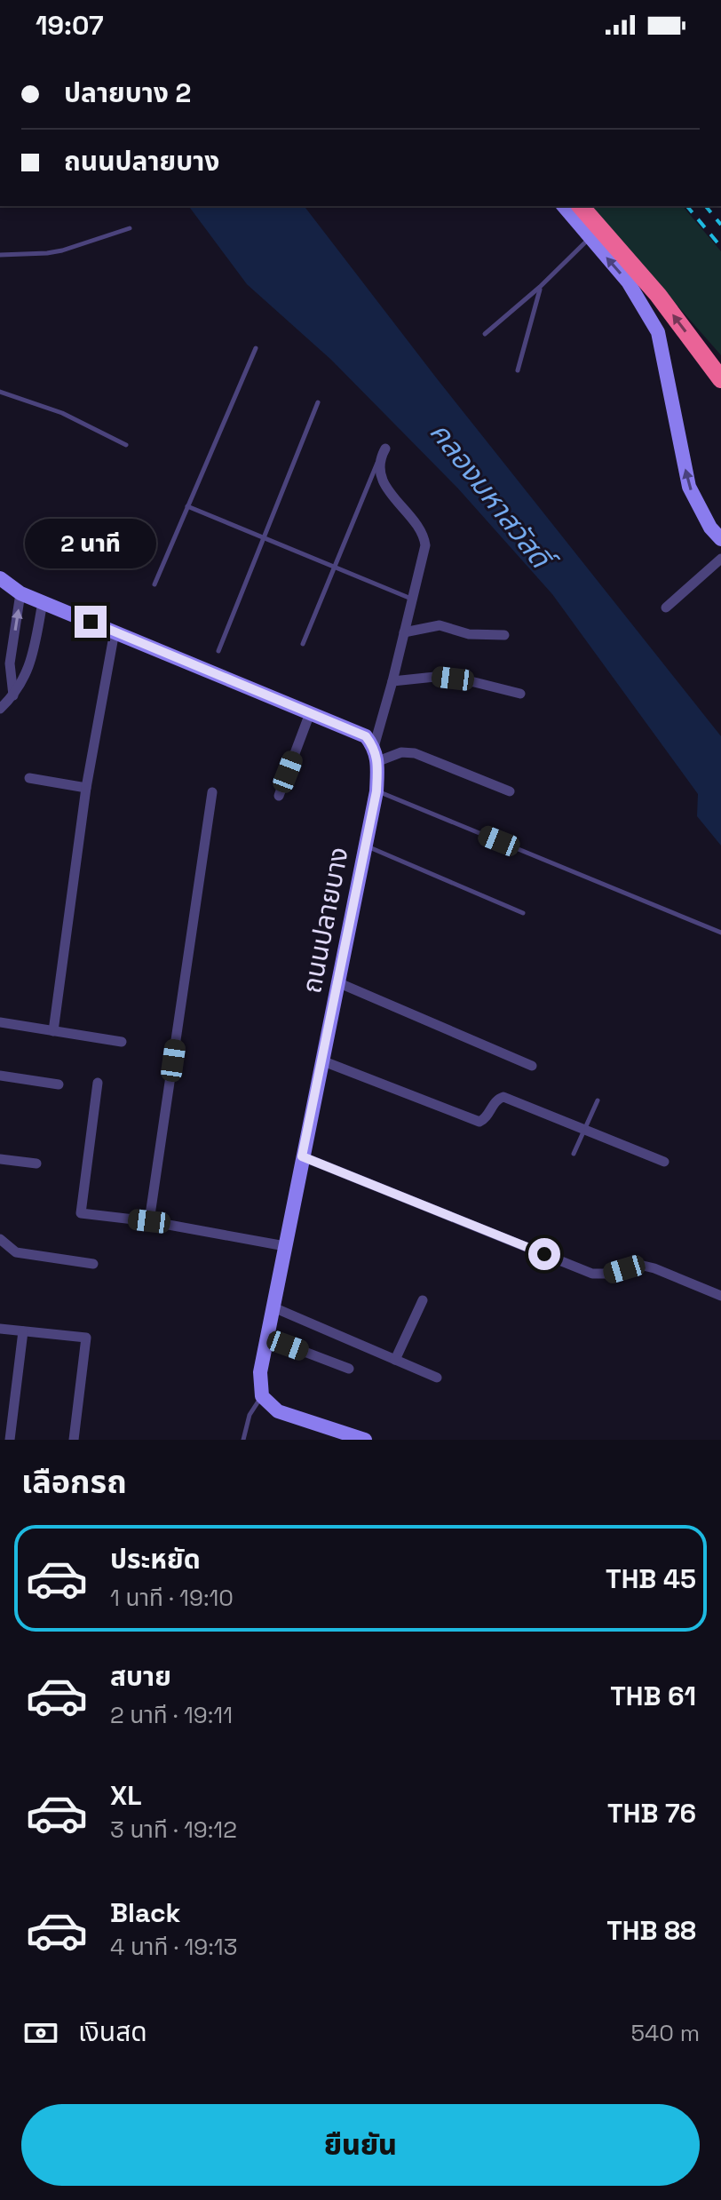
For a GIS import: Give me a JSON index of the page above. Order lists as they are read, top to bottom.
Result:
{
  "streets": {
    "street": ["ถนนปลายบาง"]
  },
  "water": ["คลองมหาสวัสดิ์"],
  "page": {
    "status": "19:07",
    "banner": ["ปลายบาง 2", "ถนนปลายบาง"],
    "bubble": "2 นาที",
    "heading": "เลือกรถ",
    "list": [
      {
        "name": "ประหยัด",
        "note": "1 นาที · 19:10",
        "value": "THB 45"
      },
      {
        "name": "สบาย",
        "note": "2 นาที · 19:11",
        "value": "THB 61"
      },
      {
        "name": "XL",
        "note": "3 นาที · 19:12",
        "value": "THB 76"
      },
      {
        "name": "Black",
        "note": "4 นาที · 19:13",
        "value": "THB 88"
      }
    ],
    "pay": ["เงินสด", "540 m"],
    "buttons": "ยืนยัน"
  }
}
